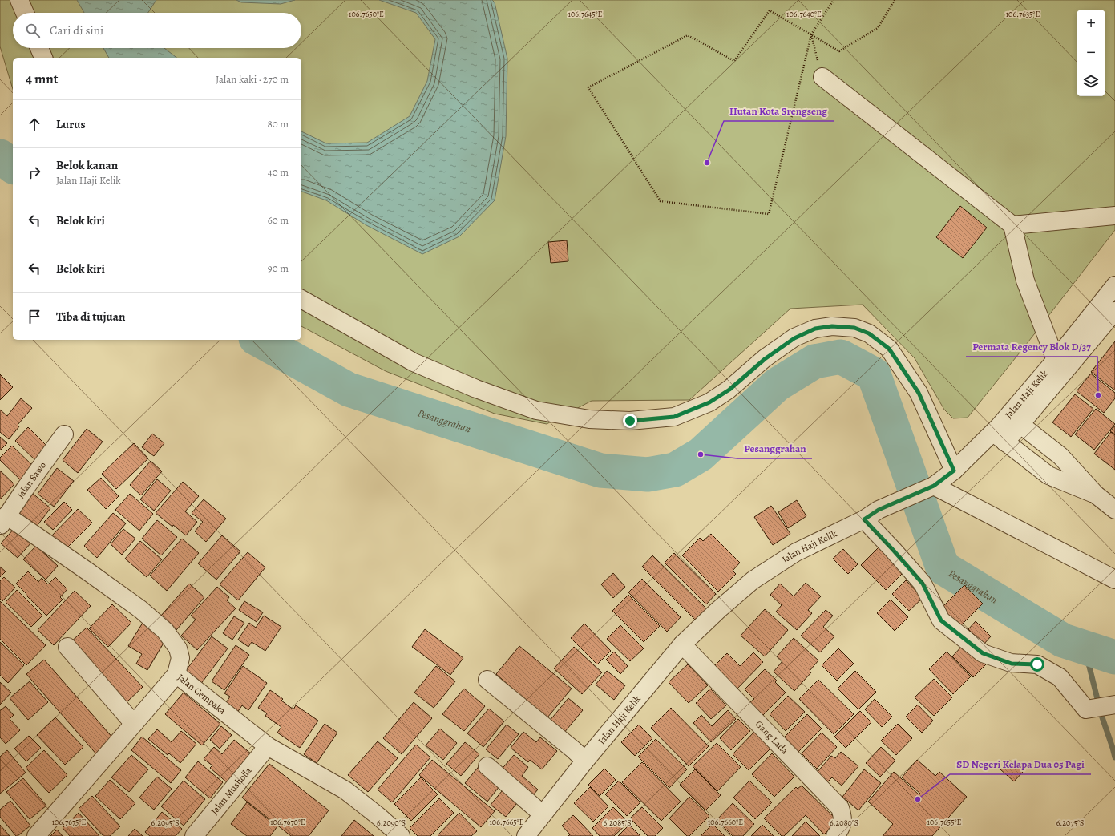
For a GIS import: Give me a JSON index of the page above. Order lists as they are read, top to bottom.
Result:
{
  "streets": {
    "street": [
      "Jalan Haji Kelik",
      "Jalan Sawo",
      "Jalan Cempaka",
      "Gang Lada",
      "Jalan Musholla"
    ]
  },
  "crossings": [
    ["Jalan Haji Kelik", "Gang Lada"],
    ["Jalan Cempaka", "Jalan Musholla"]
  ],
  "water": ["Pesanggrahan"],
  "places": [
    "Hutan Kota Srengseng",
    "Permata Regency Blok D/37",
    "Pesanggrahan",
    "SD Negeri Kelapa Dua 05 Pagi"
  ],
  "page": {
    "map_buttons": ["+", "−"],
    "search": "Cari di sini",
    "heading": ["4 mnt", "Jalan kaki · 270 m"],
    "list": [
      ["Lurus", "80 m"],
      ["Belok kanan", "Jalan Haji Kelik", "40 m"],
      ["Belok kiri", "60 m"],
      ["Belok kiri", "90 m"],
      "Tiba di tujuan"
    ]
  },
  "coordinates": [
    "106.7650°E",
    "106.7645°E",
    "106.7640°E",
    "106.7635°E",
    "106.7675°E",
    "106.7670°E",
    "106.7665°E",
    "106.7660°E",
    "106.7655°E",
    "6.2095°S",
    "6.2090°S",
    "6.2085°S",
    "6.2080°S",
    "6.2075°S"
  ]
}
